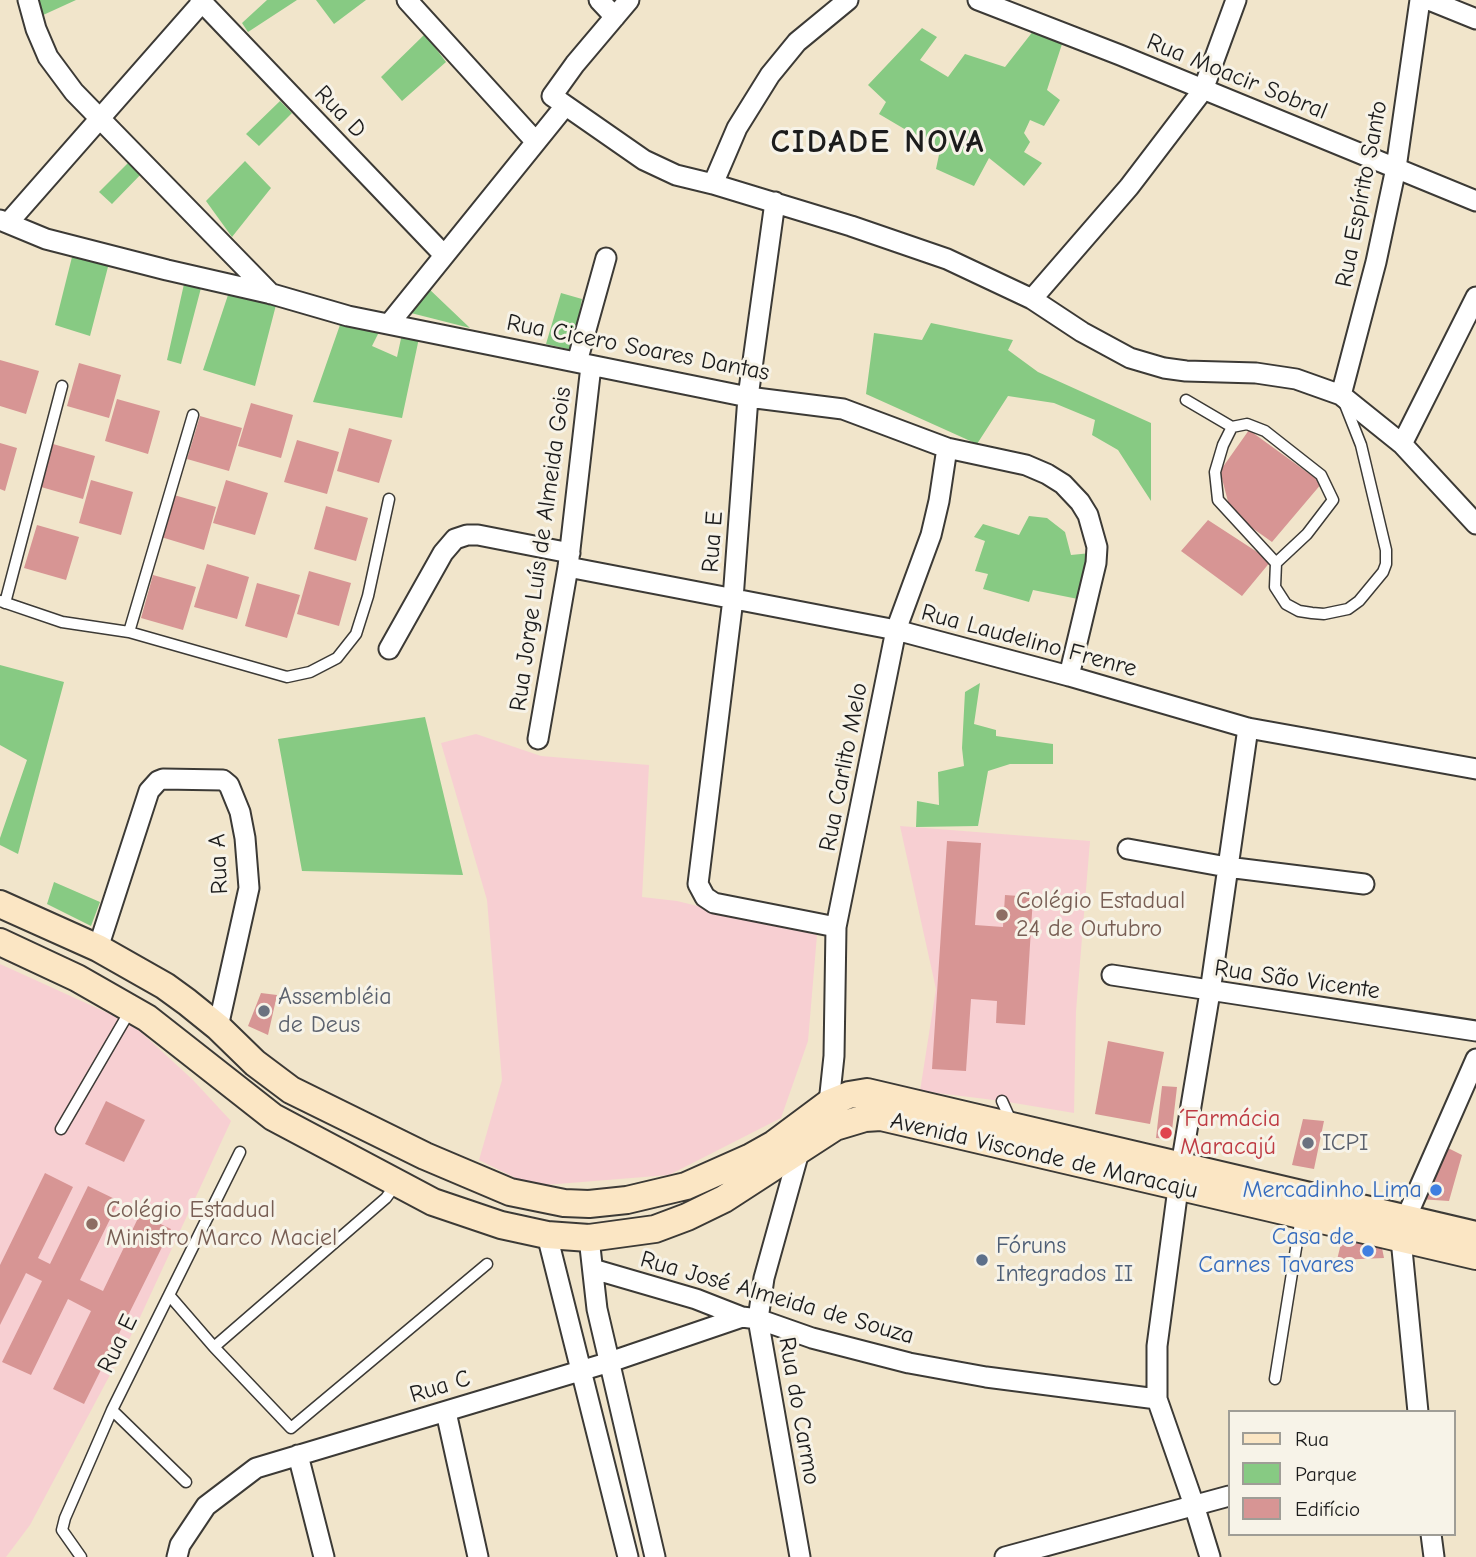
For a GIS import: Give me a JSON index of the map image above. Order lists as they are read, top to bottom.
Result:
{
  "streets": {
    "main road": ["Avenida Visconde de Maracaju"],
    "street": [
      "Rua Moacir Sobral",
      "Rua D",
      "Rua Espírito Santo",
      "Rua Cicero Soares Dantas",
      "Rua E",
      "Rua Jorge Luís de Almeida Gois",
      "Rua Laudelino Frenre",
      "Rua Carlito Melo",
      "Rua A",
      "Rua São Vicente",
      "Rua José Almeida de Souza",
      "Rua C",
      "Rua do Carmo"
    ]
  },
  "crossings": [
    ["Rua Moacir Sobral", "Rua Espírito Santo"],
    ["Rua Cicero Soares Dantas", "Rua E"],
    ["Rua Cicero Soares Dantas", "Rua Jorge Luís de Almeida Gois"],
    ["Rua Cicero Soares Dantas", "Rua Laudelino Frenre"],
    ["Rua Cicero Soares Dantas", "Rua Carlito Melo"],
    ["Rua E", "Rua Laudelino Frenre"],
    ["Rua E", "Rua Carlito Melo"],
    ["Rua Jorge Luís de Almeida Gois", "Rua Laudelino Frenre"],
    ["Rua Laudelino Frenre", "Rua Carlito Melo"],
    ["Rua Carlito Melo", "Avenida Visconde de Maracaju"],
    ["Rua A", "Avenida Visconde de Maracaju"],
    ["Avenida Visconde de Maracaju", "Rua do Carmo"],
    ["Rua José Almeida de Souza", "Rua C"],
    ["Rua José Almeida de Souza", "Rua do Carmo"],
    ["Rua C", "Rua do Carmo"]
  ],
  "districts": ["CIDADE NOVA"],
  "places": [
    "Colégio Estadual 24 de Outubro",
    "Assembléia de Deus",
    "´Farmácia Maracajú",
    "ICPI",
    "Mercadinho Lima",
    "Colégio Estadual Ministro Marco Maciel",
    "Casa de Carnes Tavares",
    "Fóruns Integrados II"
  ],
  "legend": ["Rua", "Parque", "Edifício"]
}
